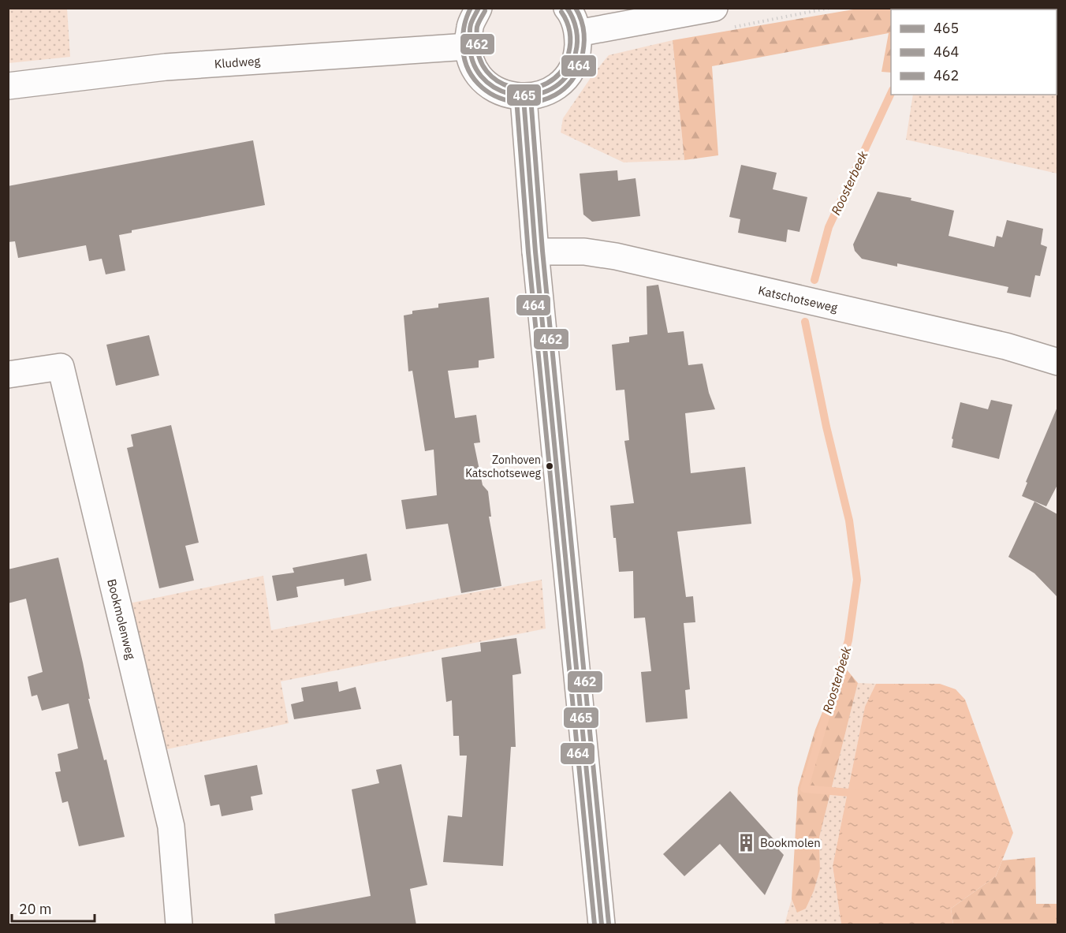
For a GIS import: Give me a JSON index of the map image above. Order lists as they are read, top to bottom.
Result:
{
  "streets": {
    "street": ["Kludweg", "Katschotseweg", "Bookmolenweg"]
  },
  "water": ["Roosterbeek"],
  "places": {
    "other": ["Zonhoven Katschotseweg"],
    "building": ["Bookmolen"]
  },
  "lines": ["transit line 465", "transit line 464", "transit line 462"],
  "legend": ["465", "464", "462"],
  "scale_bar": "20 m"
}
